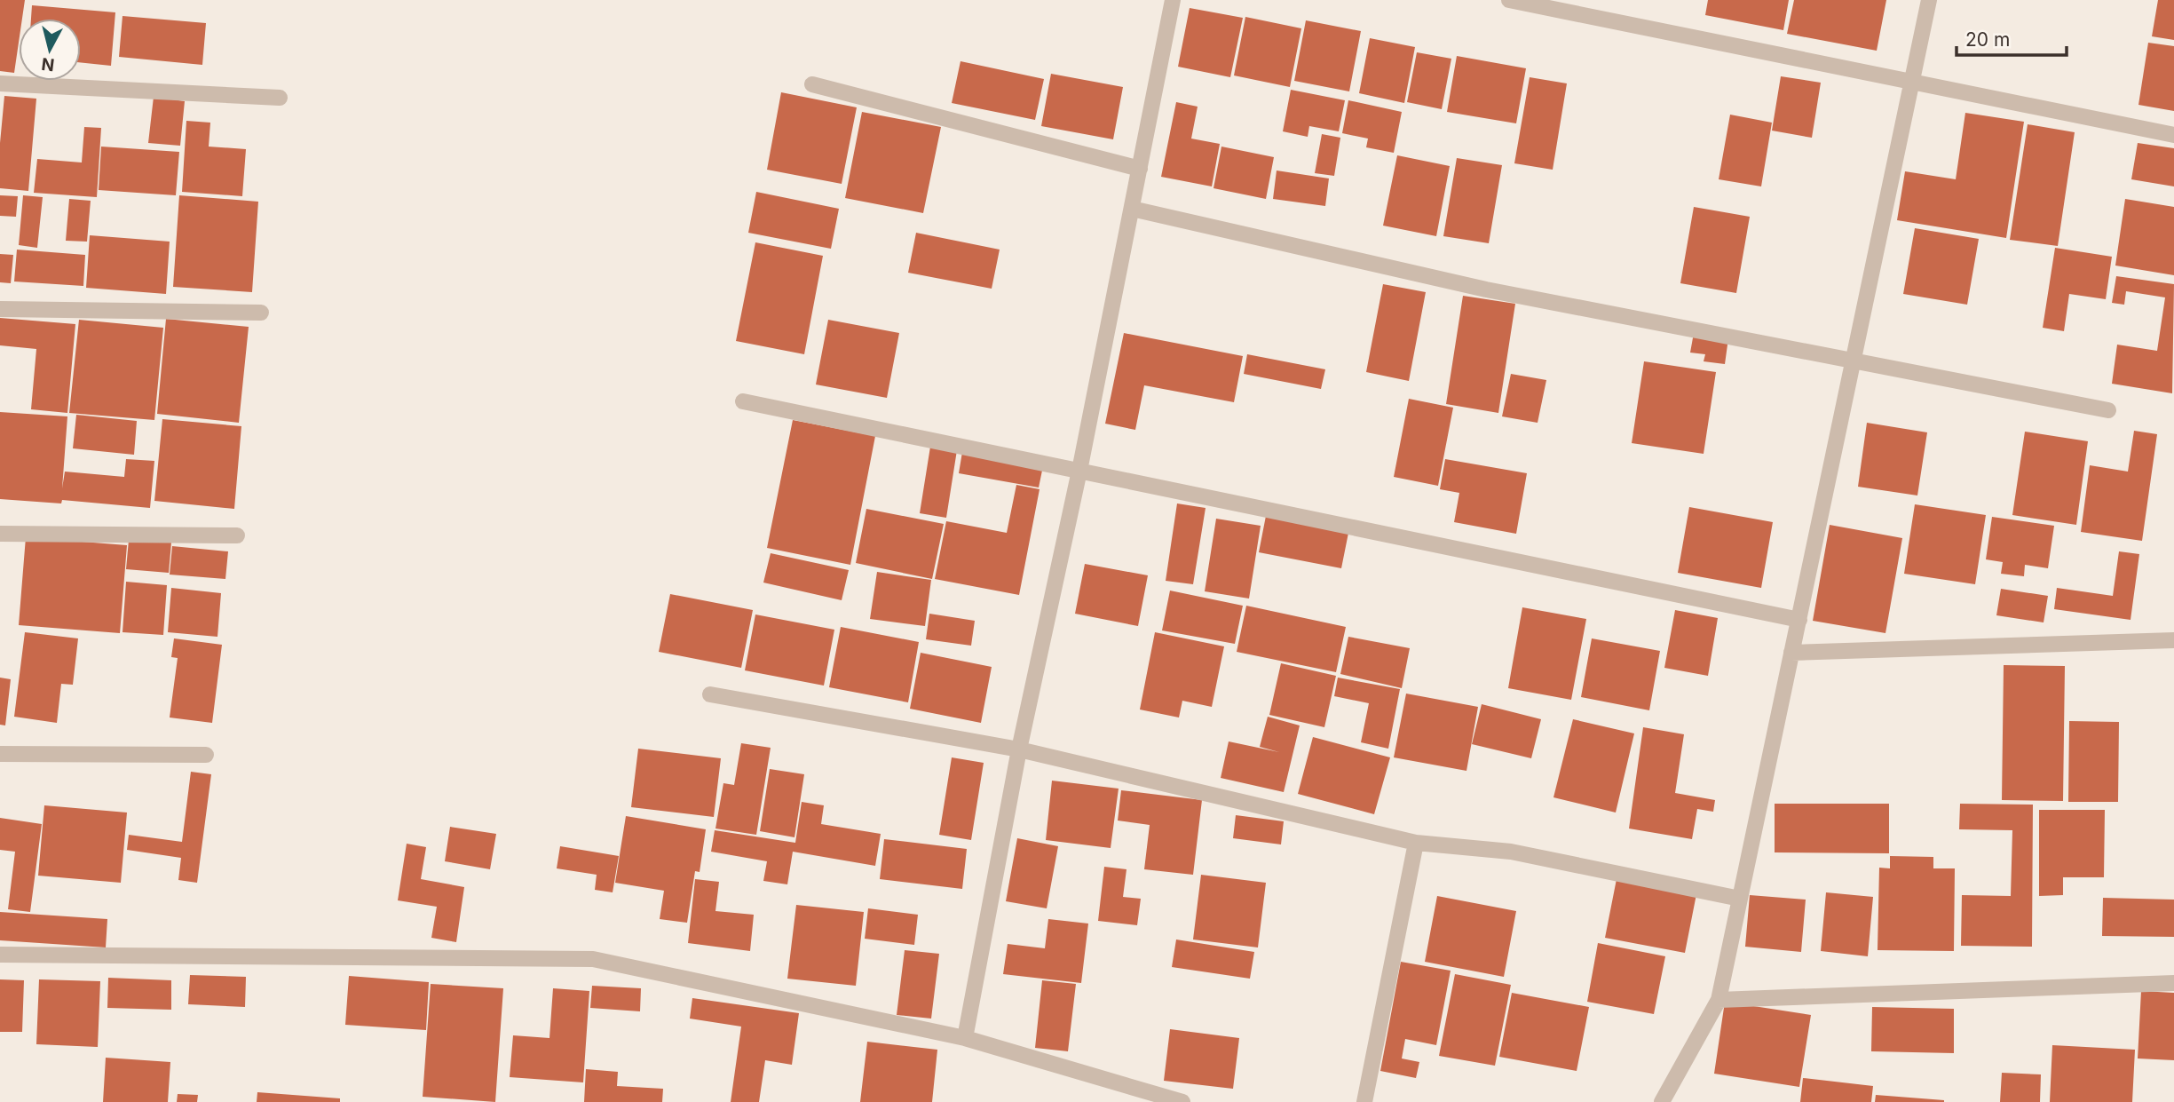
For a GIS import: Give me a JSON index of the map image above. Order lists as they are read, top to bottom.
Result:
{
  "scale_bar": "20 m",
  "north": "bottom"
}
